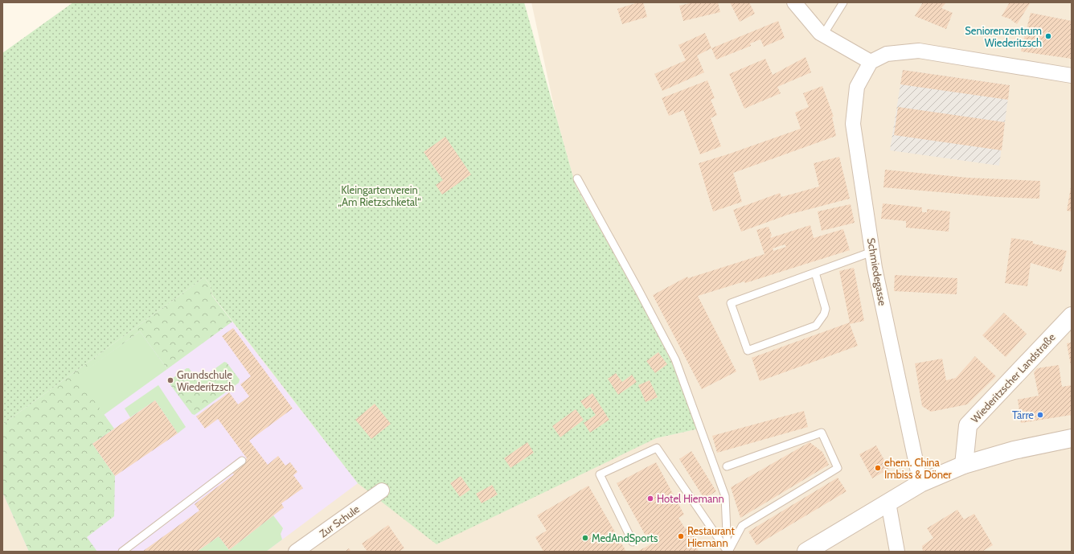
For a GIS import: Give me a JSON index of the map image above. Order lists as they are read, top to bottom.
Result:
{
  "streets": {
    "street": ["Schmiedegasse", "Wiederitzscher Landstraße", "Zur Schule"]
  },
  "parks": ["Kleingartenverein „Am Rietzschketal“"],
  "places": [
    "Seniorenzentrum Wiederitzsch",
    "Grundschule Wiederitzsch",
    "Tärre",
    "ehem. China Imbiss & Döner",
    "Hotel Hiemann",
    "Restaurant Hiemann",
    "MedAndSports"
  ]
}
